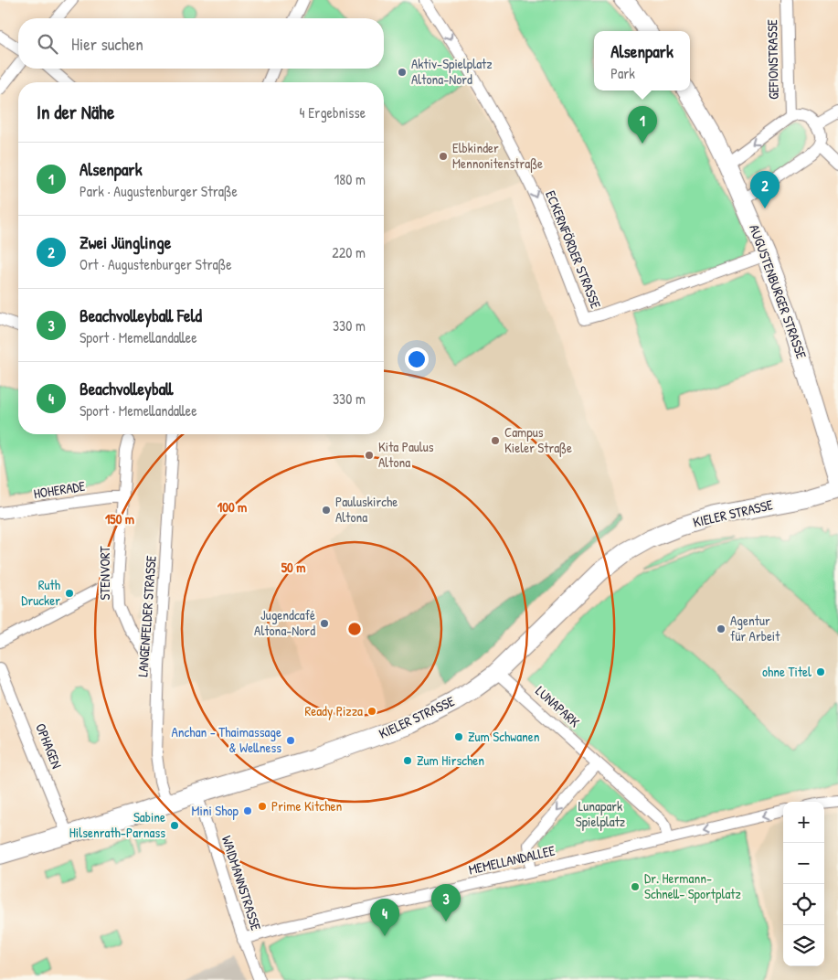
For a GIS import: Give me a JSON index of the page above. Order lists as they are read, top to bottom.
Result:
{
  "streets": {
    "main road": ["KIELER STRASSE"],
    "street": [
      "GEFIONSTRASSE",
      "ECKERNFÖRDER STRASSE",
      "AUGUSTENBURGER STRASSE",
      "HOHERADE",
      "STENVORT",
      "LANGENFELDER STRASSE",
      "LUNAPARK",
      "OPHAGEN",
      "MEMELLANDALLEE",
      "WAIDMANNSTRASSE"
    ]
  },
  "crossings": [
    ["ECKERNFÖRDER STRASSE", "AUGUSTENBURGER STRASSE"],
    ["HOHERADE", "STENVORT"],
    ["KIELER STRASSE", "LANGENFELDER STRASSE"],
    ["KIELER STRASSE", "LUNAPARK"],
    ["KIELER STRASSE", "OPHAGEN"],
    ["KIELER STRASSE", "WAIDMANNSTRASSE"],
    ["STENVORT", "LANGENFELDER STRASSE"],
    ["LUNAPARK", "MEMELLANDALLEE"],
    ["MEMELLANDALLEE", "WAIDMANNSTRASSE"]
  ],
  "parks": ["Lunapark Spielplatz"],
  "places": [
    "Aktiv-Spielplatz Altona-Nord",
    "Elbkinder Mennonitenstraße",
    "Campus Kieler Straße",
    "Kita Paulus Altona",
    "Pauluskirche Altona",
    "Ruth Drucker",
    "Jugendcafé Altona-Nord",
    "Agentur für Arbeit",
    "ohne Titel",
    "Ready Pizza",
    "Zum Schwanen",
    "Anchan - Thaimassage & Wellness",
    "Zum Hirschen",
    "Prime Kitchen",
    "Mini Shop",
    "Sabine Hilsenrath-Parnass",
    "Dr. Hermann- Schnell- Sportplatz"
  ],
  "page": {
    "search": "Hier suchen",
    "popup": ["Alsenpark", "Park"],
    "heading": ["In der Nähe", "4 Ergebnisse"],
    "pins": [
      "1",
      "2",
      "3",
      "4"
    ],
    "list": [
      {
        "mark": "1",
        "name": "Alsenpark",
        "note": "Park · Augustenburger Straße",
        "value": "180 m"
      },
      {
        "mark": "2",
        "name": "Zwei Jünglinge",
        "note": "Ort · Augustenburger Straße",
        "value": "220 m"
      },
      {
        "mark": "3",
        "name": "Beachvolleyball Feld",
        "note": "Sport · Memellandallee",
        "value": "330 m"
      },
      {
        "mark": "4",
        "name": "Beachvolleyball",
        "note": "Sport · Memellandallee",
        "value": "330 m"
      }
    ],
    "map_buttons": ["+", "−"]
  },
  "rings": ["100 m", "150 m", "50 m"]
}
